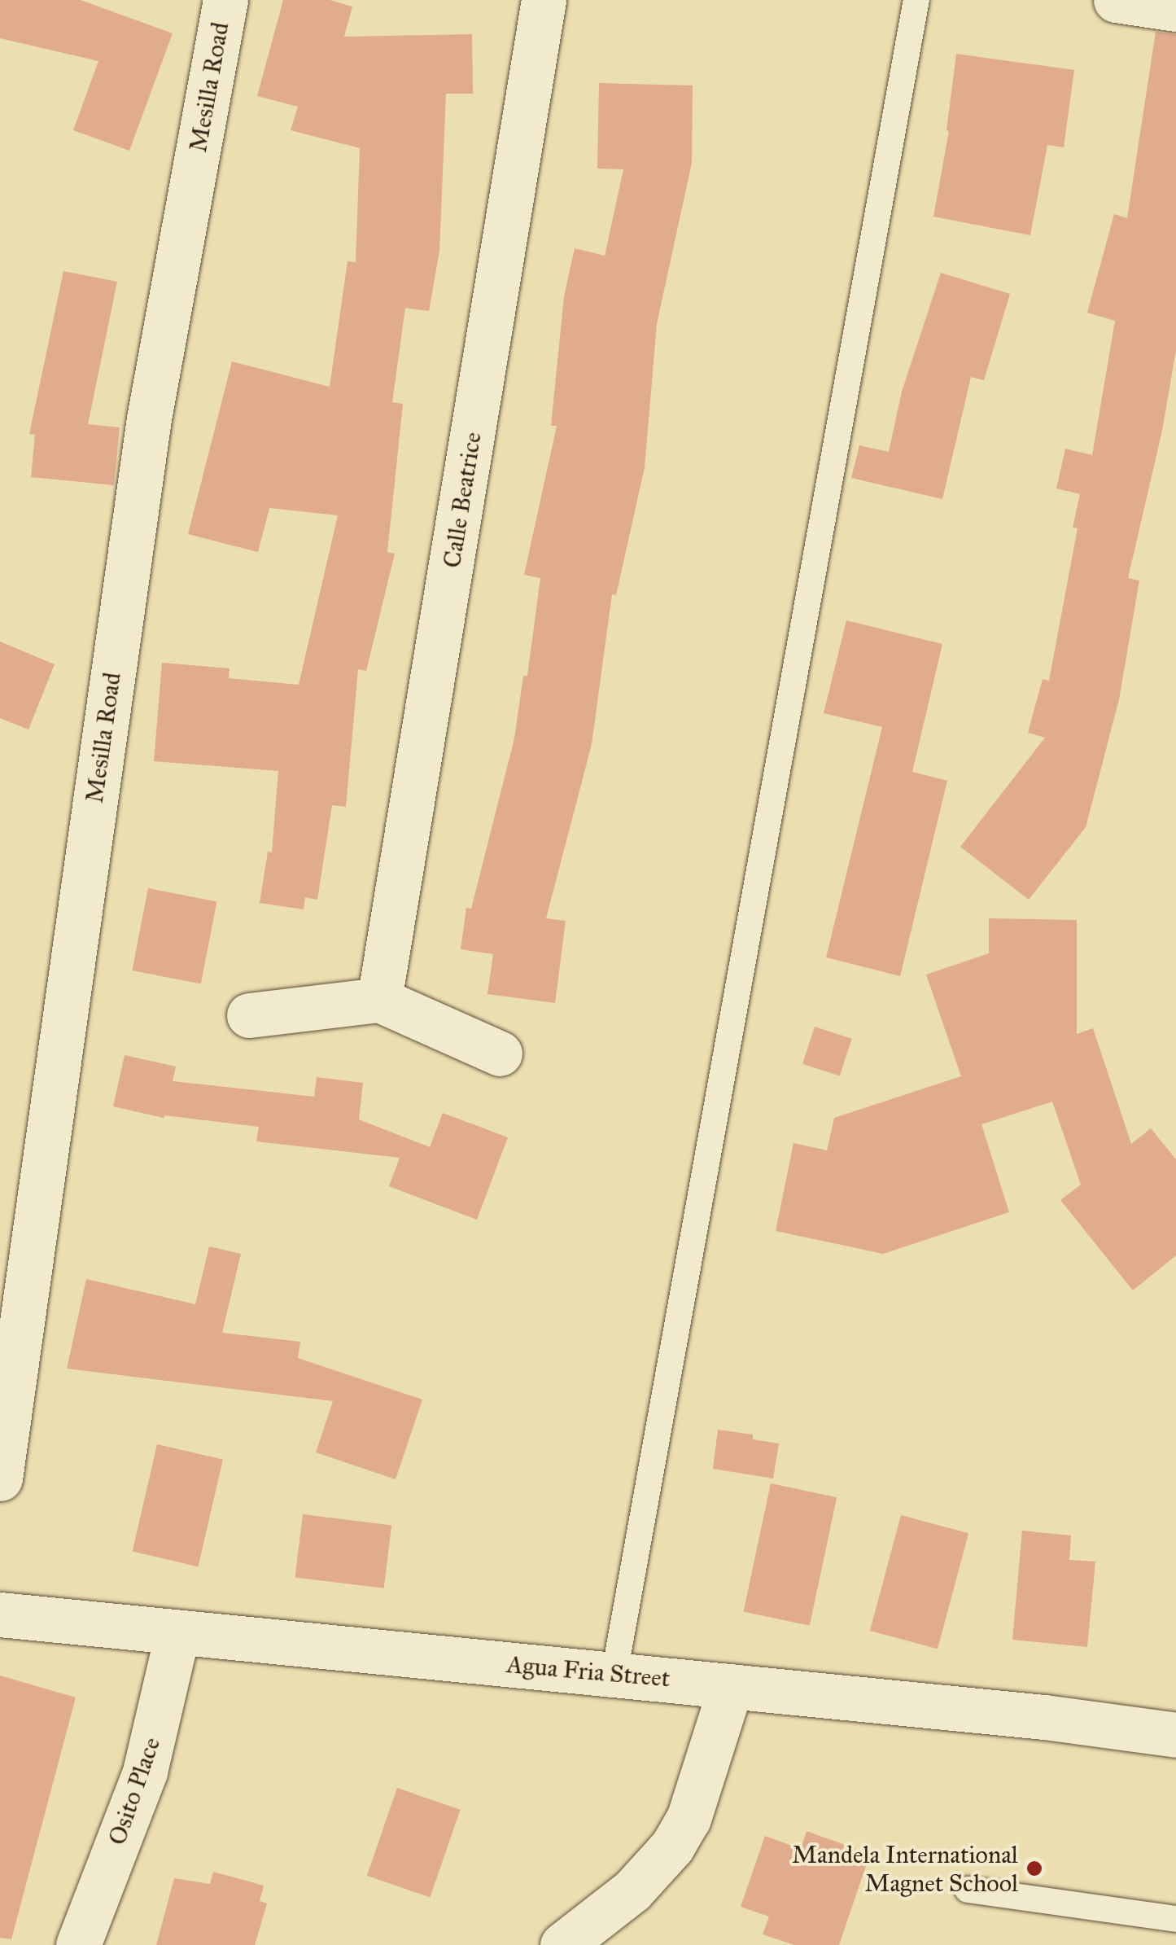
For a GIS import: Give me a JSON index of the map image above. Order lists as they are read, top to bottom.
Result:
{
  "streets": {
    "street": [
      "Mesilla Road",
      "Calle Beatrice",
      "Agua Fria Street",
      "Osito Place"
    ]
  },
  "crossings": [
    ["Agua Fria Street", "Osito Place"]
  ],
  "places": ["Mandela International Magnet School"]
}
